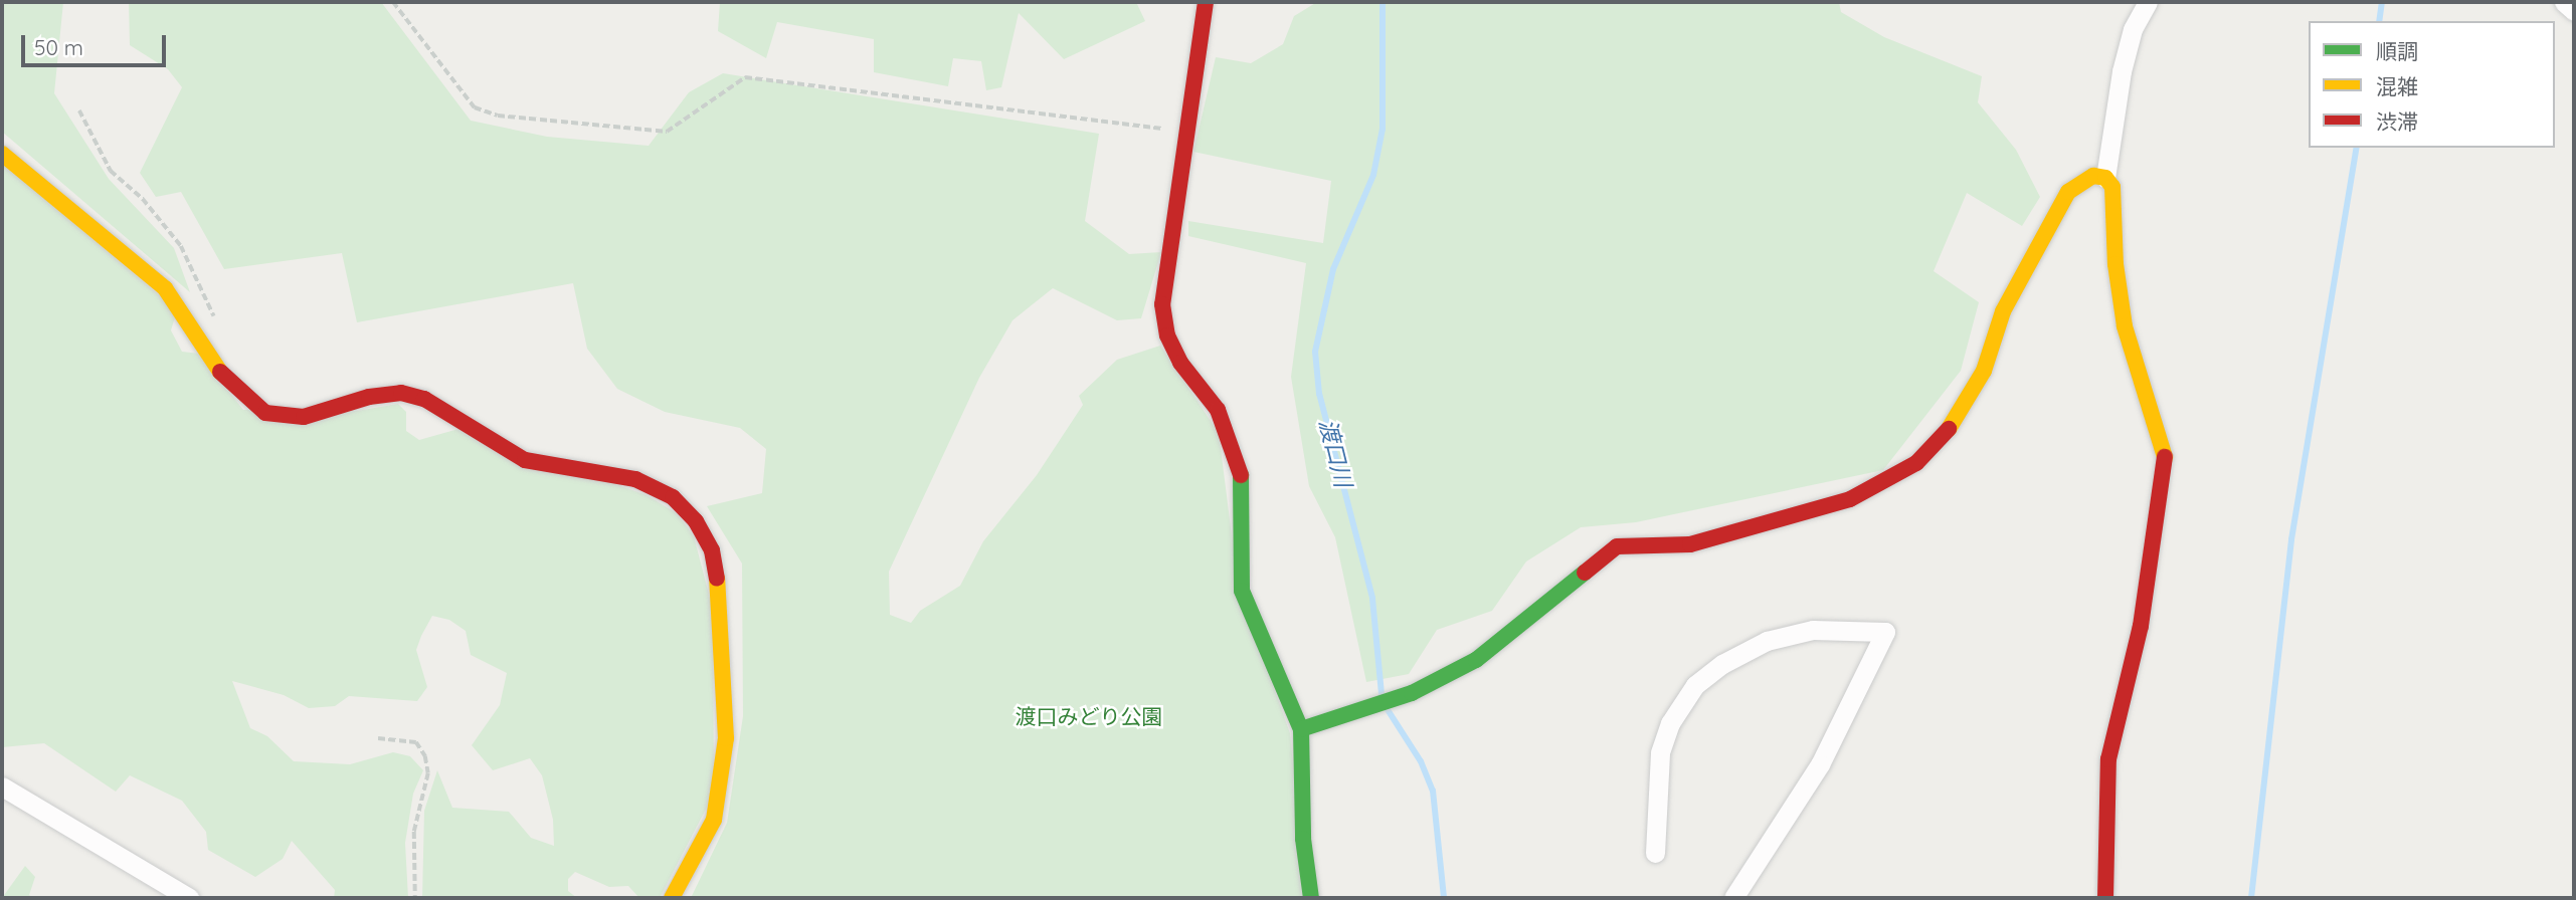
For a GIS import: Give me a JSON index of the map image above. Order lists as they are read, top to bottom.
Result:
{
  "water": ["渡口川"],
  "parks": ["渡口みどり公園"],
  "legend": ["順調", "混雑", "渋滞"],
  "scale_bar": "50 m"
}
